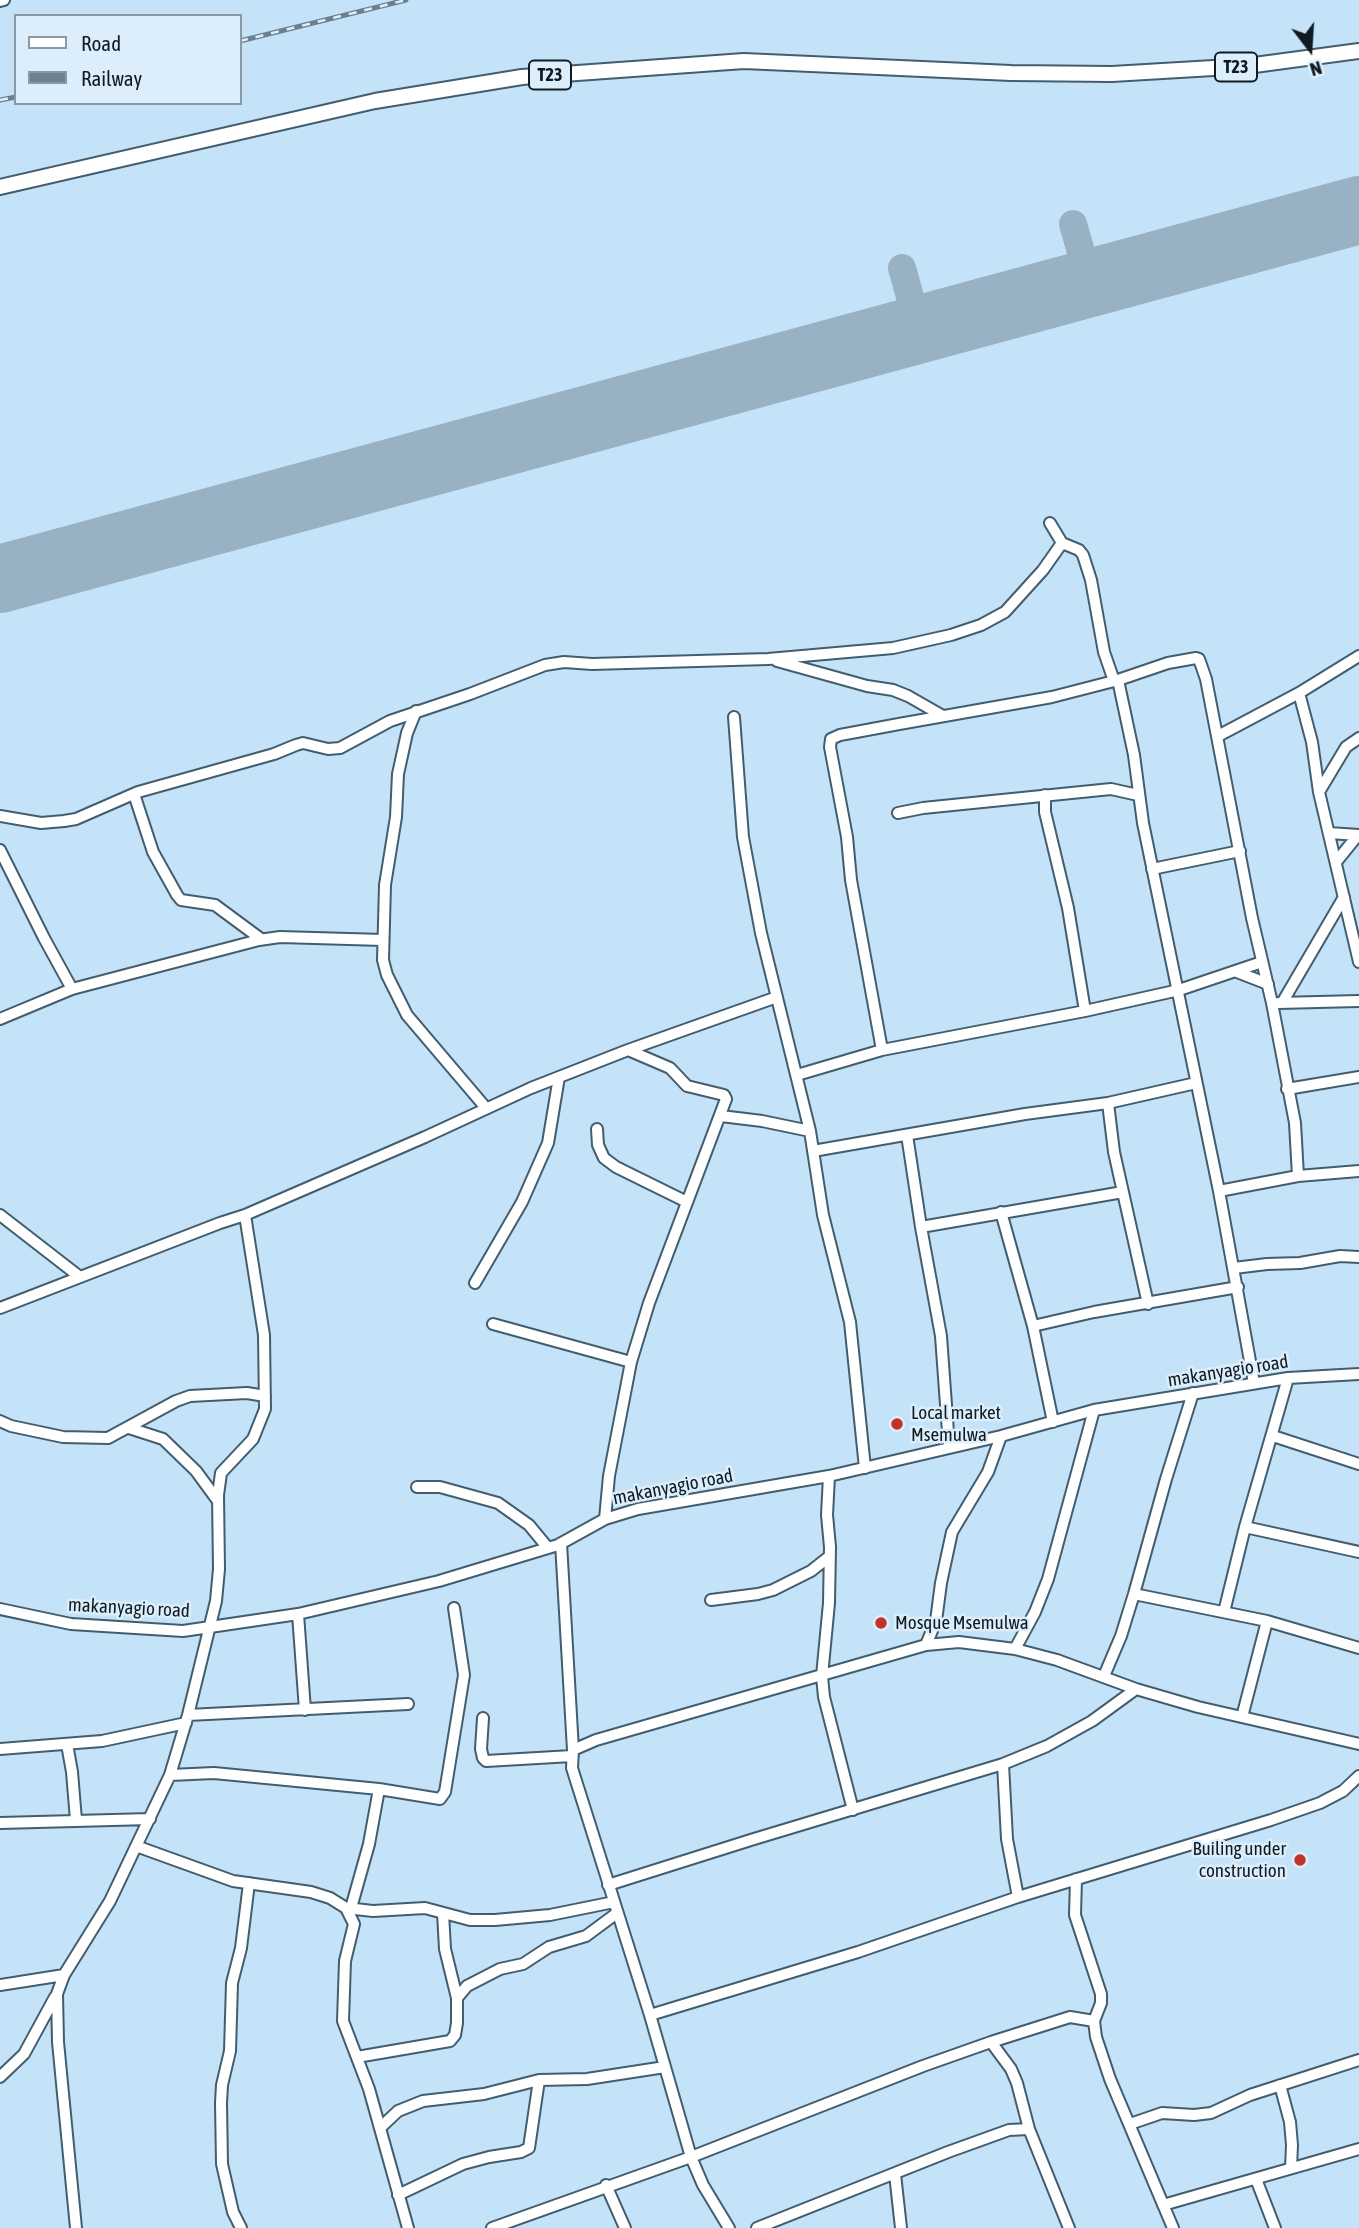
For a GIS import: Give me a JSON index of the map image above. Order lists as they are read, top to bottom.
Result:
{
  "streets": {
    "main road": ["T23"],
    "street": ["makanyagio road"]
  },
  "places": ["Local market Msemulwa", "Mosque Msemulwa", "Builing under construction"],
  "legend": ["Road", "Railway"],
  "north": "bottom"
}
